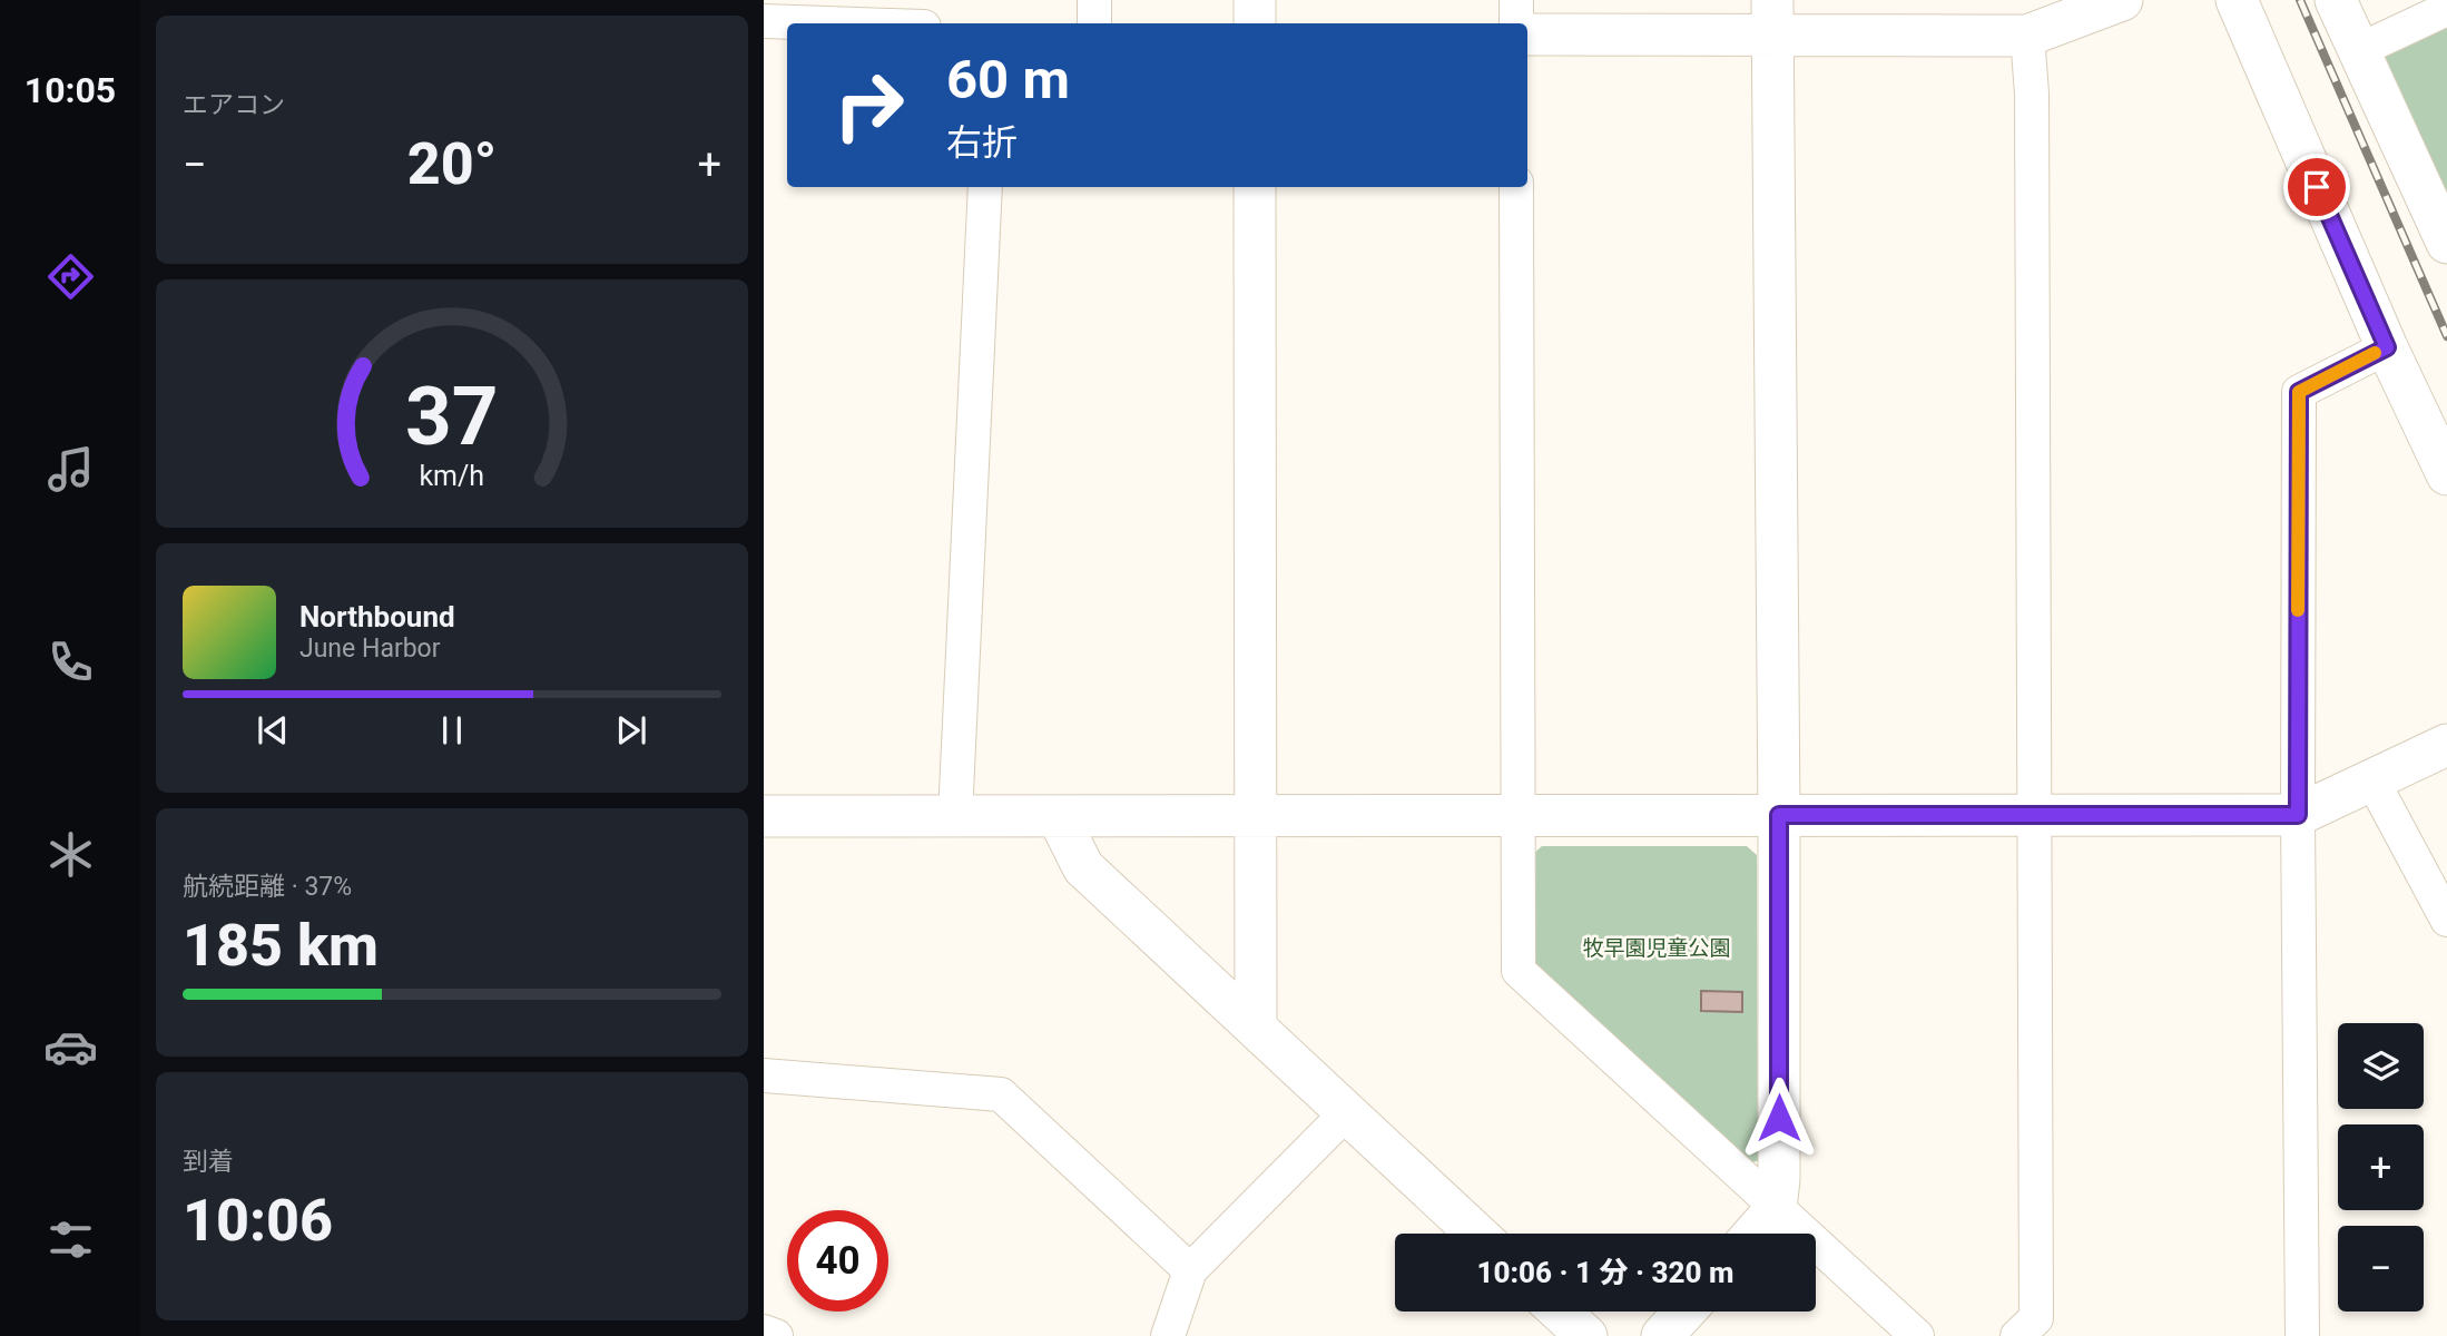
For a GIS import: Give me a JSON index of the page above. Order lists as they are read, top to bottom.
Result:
{
  "parks": ["牧早園児童公園"],
  "page": {
    "tabs": "10:05",
    "tile": [
      "エアコン",
      ["航続距離 · 37%", "185 km"],
      ["到着", "10:06"]
    ],
    "turn": ["60 m", "右折"],
    "heat": ["−", "20°", "+"],
    "song": ["Northbound", "June Harbor"],
    "map_buttons": ["+", "−"],
    "limit": "40",
    "trip": "10:06 · 1 分 · 320 m",
    "gauge": ["37", "km/h"]
  }
}
